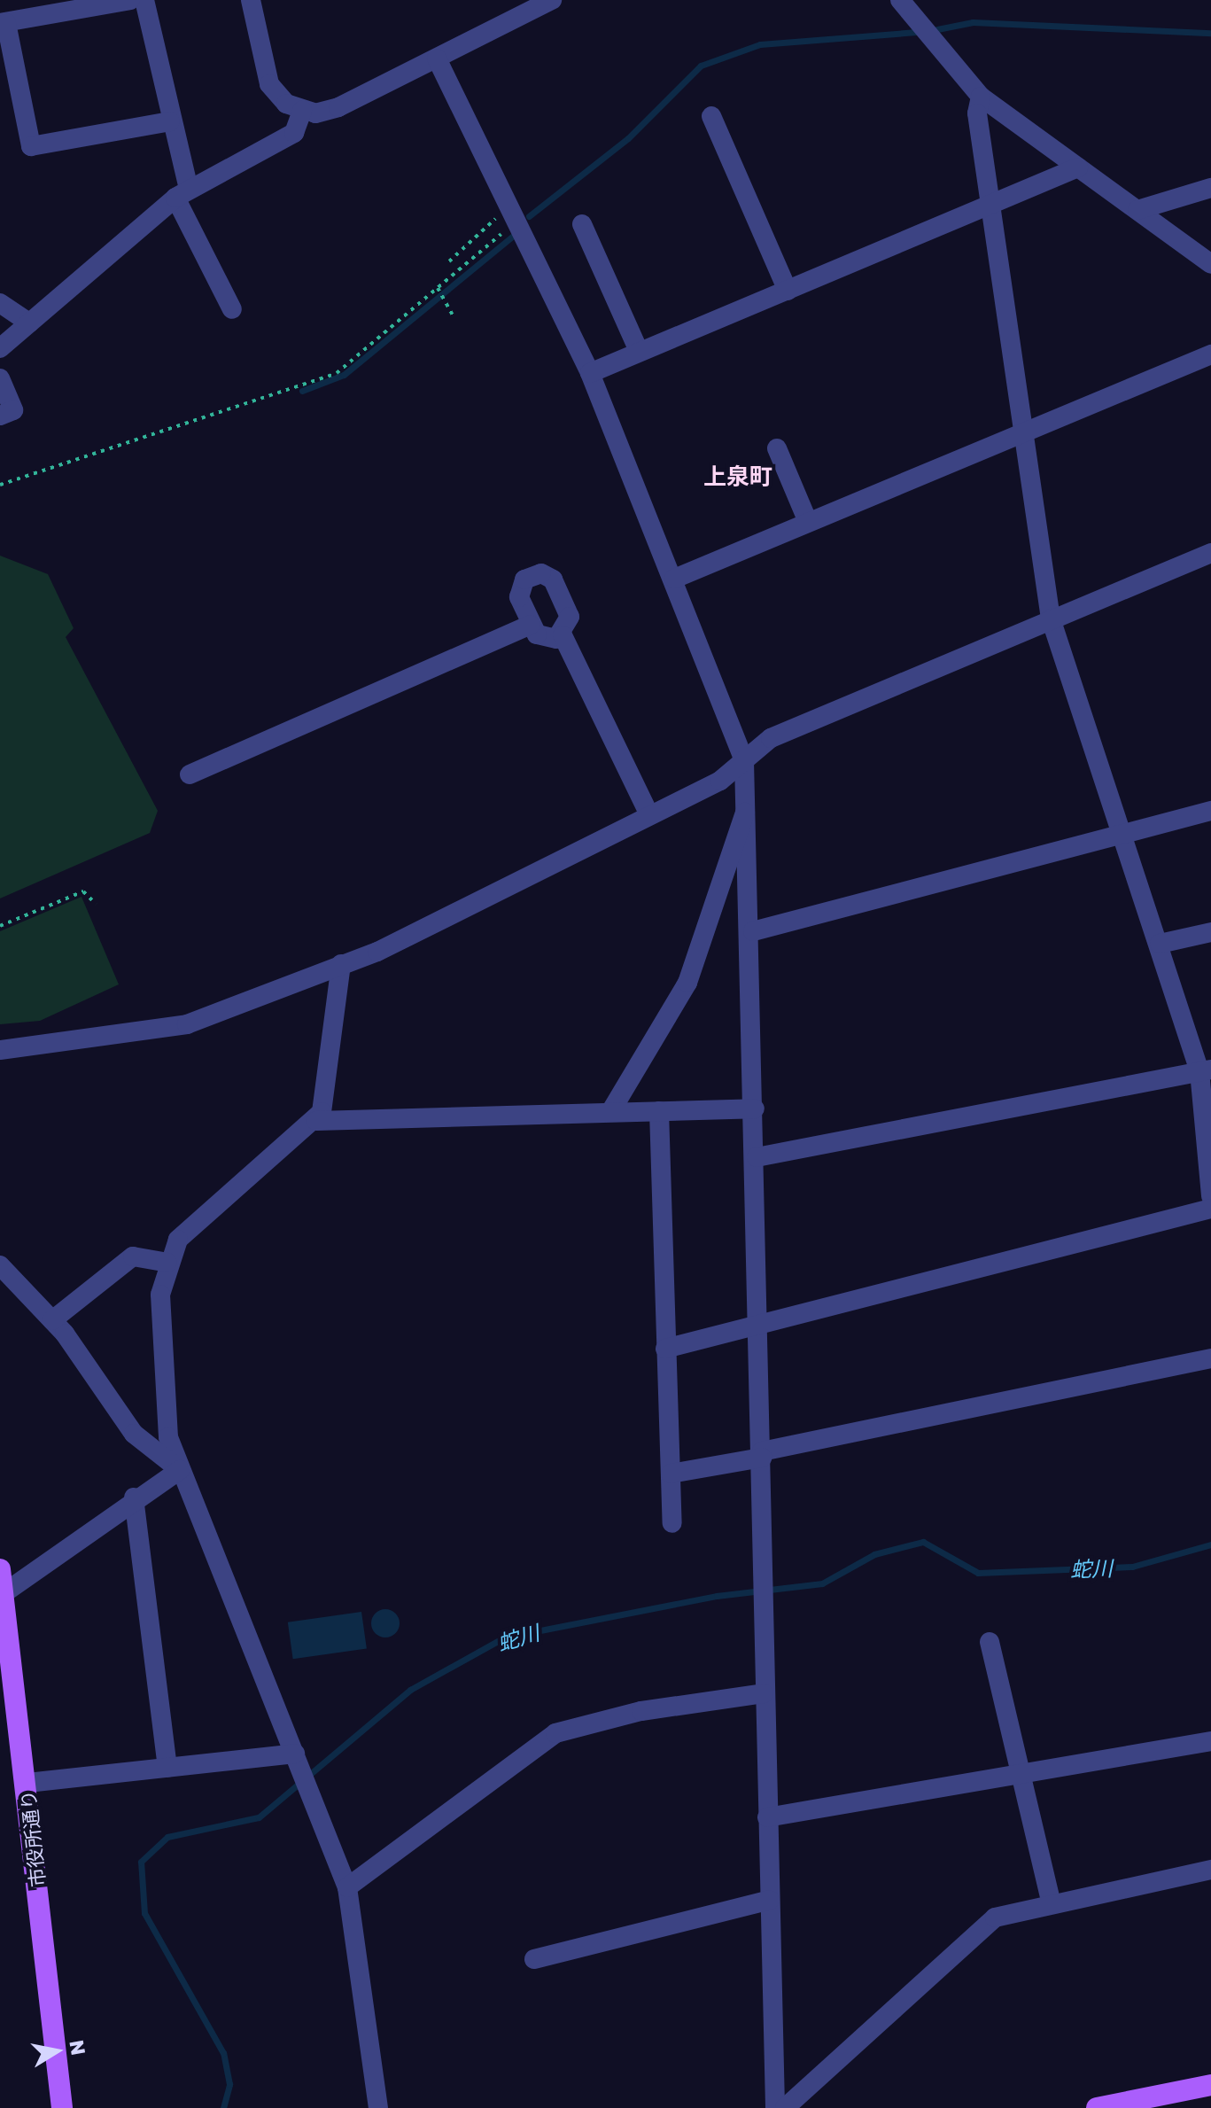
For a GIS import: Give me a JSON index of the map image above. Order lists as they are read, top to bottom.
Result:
{
  "streets": {
    "main road": ["市役所通り"]
  },
  "districts": ["上泉町"],
  "water": ["蛇川"],
  "north": "right"
}
